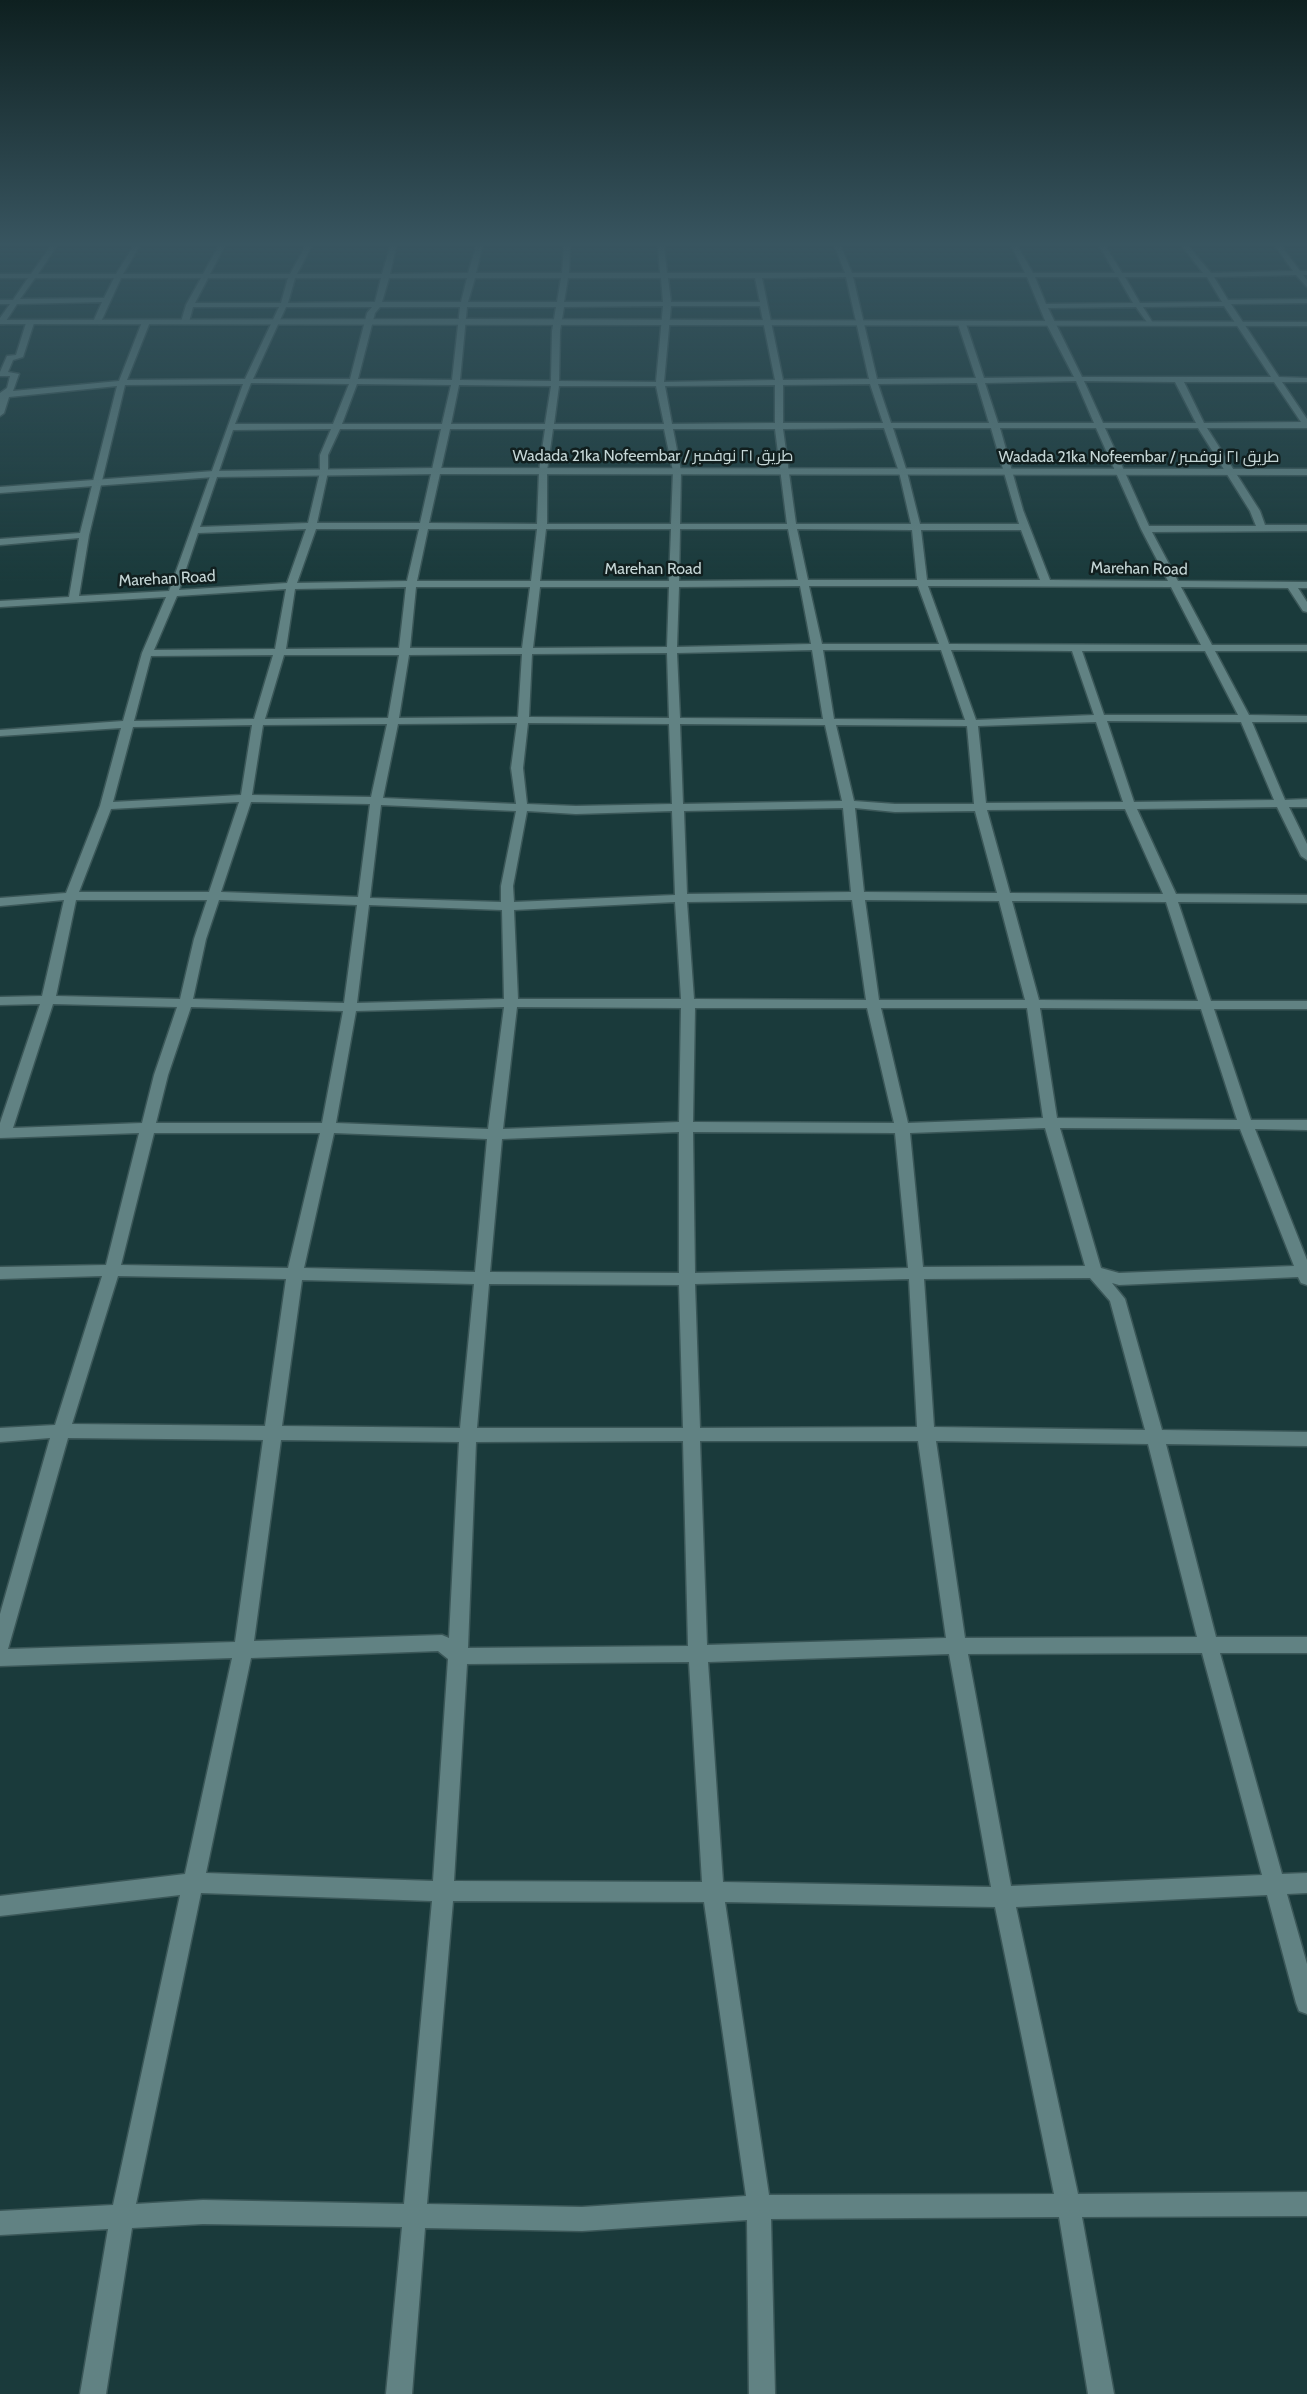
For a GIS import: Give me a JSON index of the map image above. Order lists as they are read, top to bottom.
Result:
{
  "streets": {
    "street": ["Wadada 21ka Nofeembar / طريق ٢١ نوفمبر", "Marehan Road"]
  }
}
